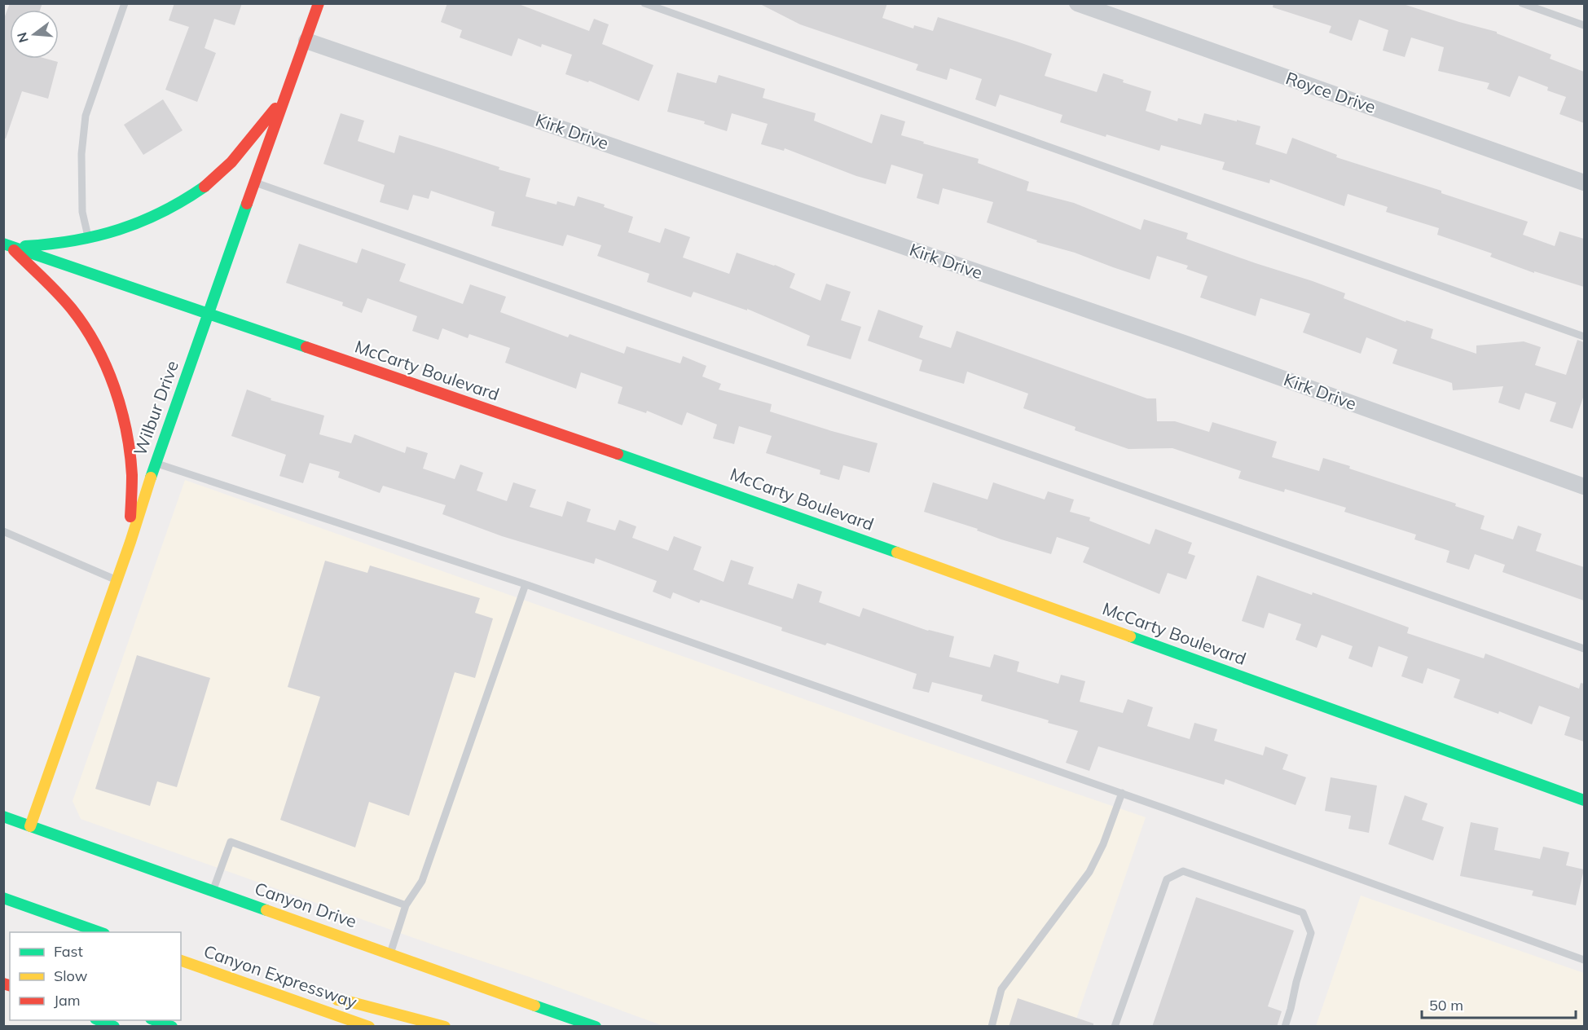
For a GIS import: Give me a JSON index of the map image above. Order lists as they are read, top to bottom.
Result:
{
  "streets": {
    "main road": [
      "McCarty Boulevard",
      "Wilbur Drive",
      "Canyon Drive",
      "Canyon Expressway"
    ],
    "street": ["Royce Drive", "Kirk Drive"]
  },
  "crossings": [
    ["Kirk Drive", "Wilbur Drive"],
    ["McCarty Boulevard", "Wilbur Drive"],
    ["Wilbur Drive", "Canyon Drive"]
  ],
  "legend": ["Fast", "Slow", "Jam"],
  "scale_bar": "50 m",
  "north": "left"
}
